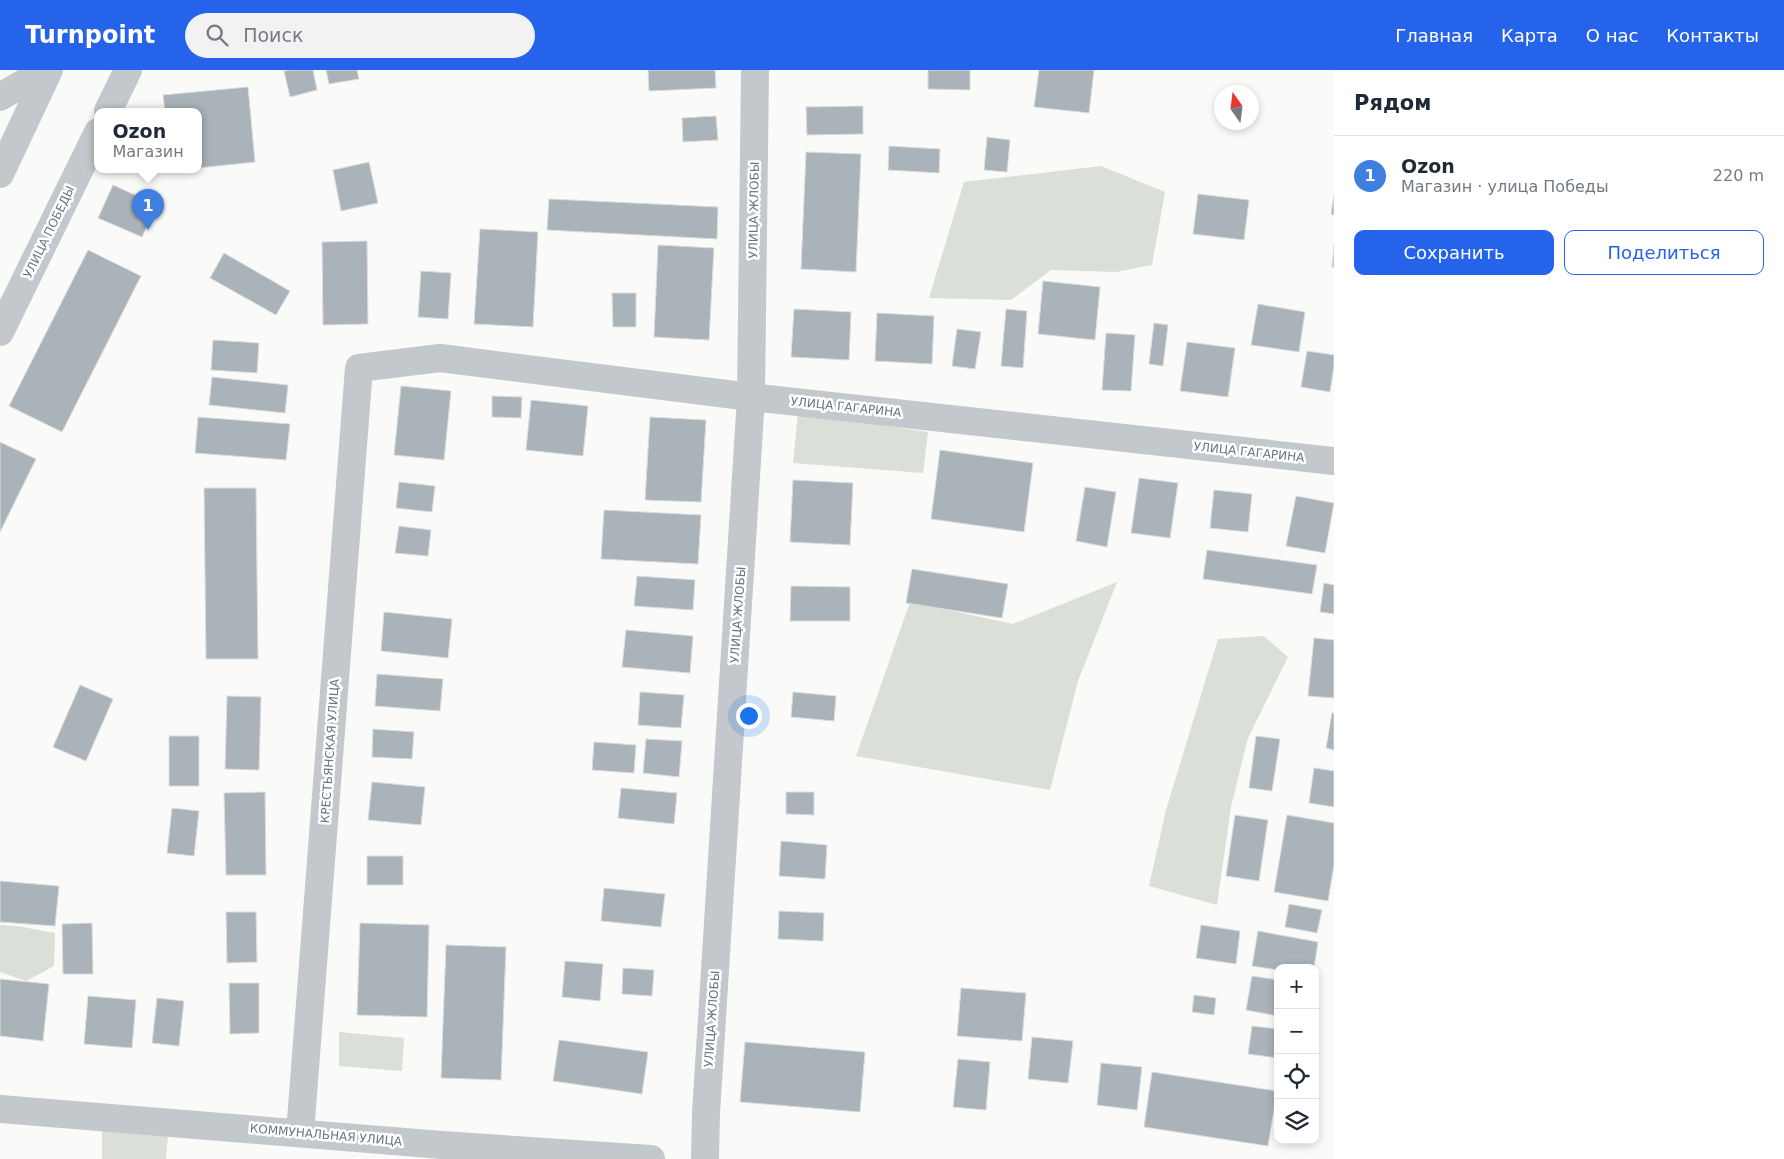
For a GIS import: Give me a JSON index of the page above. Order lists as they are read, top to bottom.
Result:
{
  "streets": {
    "street": [
      "УЛИЦА ЖЛОБЫ",
      "УЛИЦА ПОБЕДЫ",
      "УЛИЦА ГАГАРИНА",
      "КРЕСТЬЯНСКАЯ УЛИЦА",
      "КОММУНАЛЬНАЯ УЛИЦА"
    ]
  },
  "crossings": [
    ["УЛИЦА ЖЛОБЫ", "УЛИЦА ГАГАРИНА"],
    ["УЛИЦА ГАГАРИНА", "КРЕСТЬЯНСКАЯ УЛИЦА"],
    ["КРЕСТЬЯНСКАЯ УЛИЦА", "КОММУНАЛЬНАЯ УЛИЦА"]
  ],
  "north": "top",
  "page": {
    "header": "Turnpoint",
    "search": "Поиск",
    "nav": [
      "Главная",
      "Карта",
      "О нас",
      "Контакты"
    ],
    "heading": "Рядом",
    "popup": ["Ozon", "Магазин"],
    "list": [
      {
        "mark": "1",
        "name": "Ozon",
        "note": "Магазин · улица Победы",
        "value": "220 m"
      }
    ],
    "pins": "1",
    "buttons": ["Сохранить", "Поделиться"],
    "map_buttons": ["+", "−"]
  }
}
